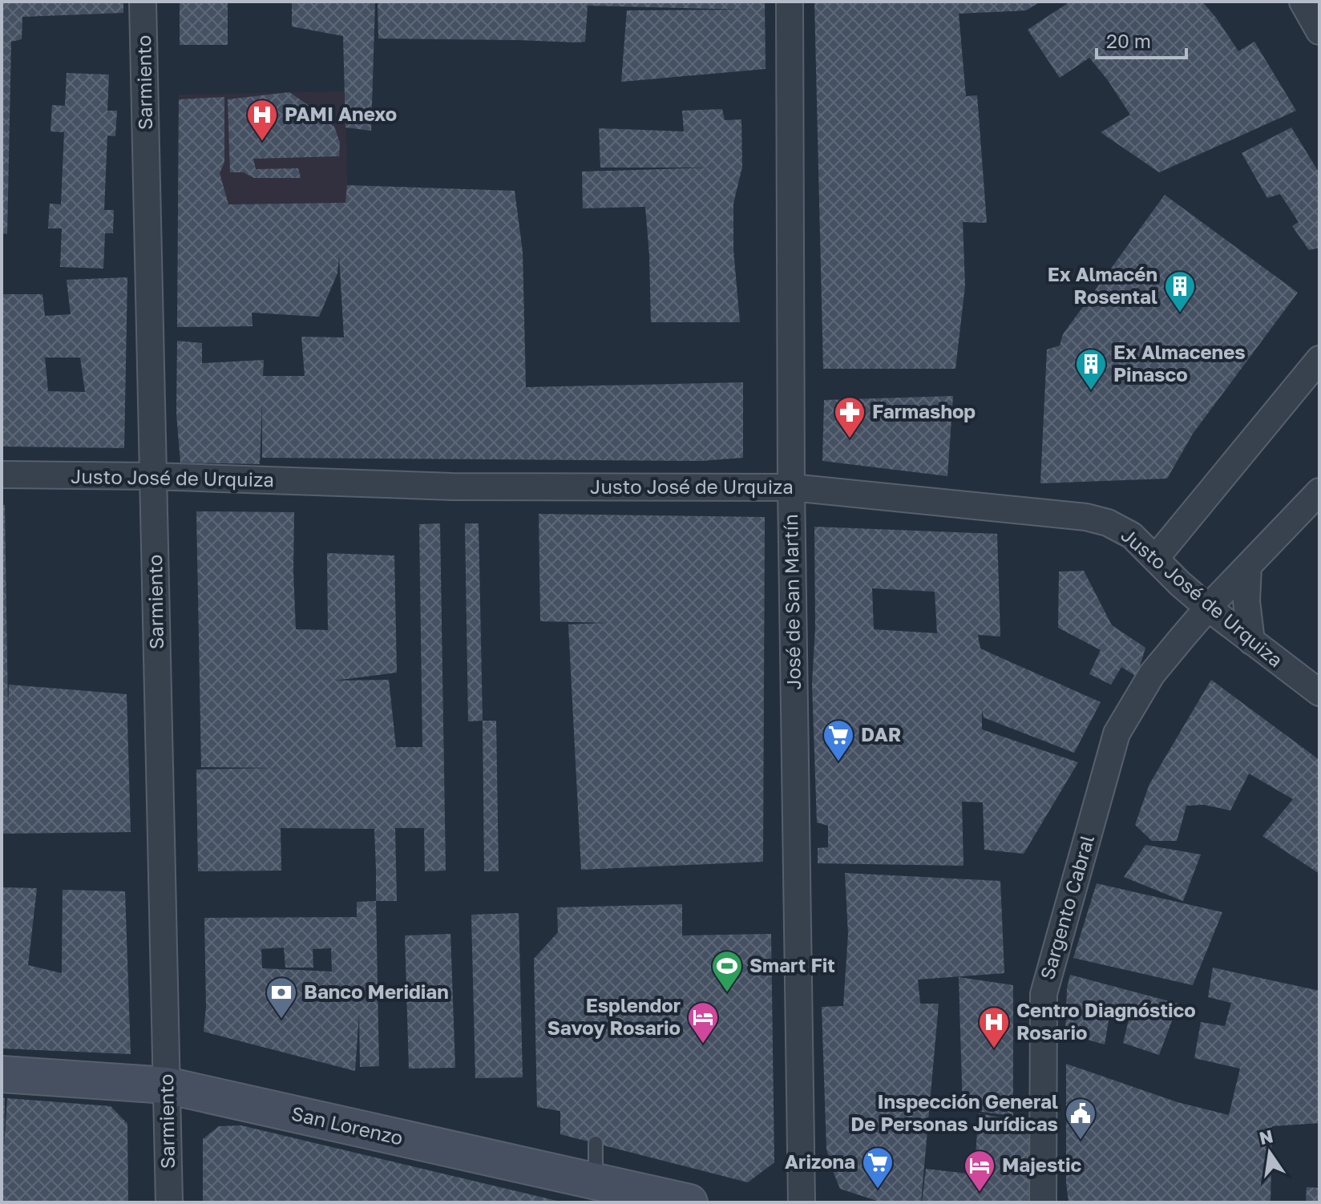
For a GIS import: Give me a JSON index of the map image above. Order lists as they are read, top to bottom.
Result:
{
  "streets": {
    "main road": ["San Lorenzo"],
    "street": [
      "Sarmiento",
      "Justo José de Urquiza",
      "José de San Martín",
      "Sargento Cabral"
    ]
  },
  "crossings": [
    ["Sarmiento", "Justo José de Urquiza"],
    ["Sarmiento", "San Lorenzo"],
    ["Justo José de Urquiza", "José de San Martín"],
    ["Justo José de Urquiza", "Sargento Cabral"]
  ],
  "places": {
    "hospital": ["PAMI Anexo", "Centro Diagnóstico Rosario"],
    "building": ["Ex Almacén Rosental", "Ex Almacenes Pinasco"],
    "pharmacy": ["Farmashop"],
    "supermarket": ["DAR", "Arizona"],
    "sports": ["Smart Fit"],
    "bank": ["Banco Meridian"],
    "hotel": ["Esplendor Savoy Rosario", "Majestic"],
    "public building": ["Inspección General De Personas Jurídicas"]
  },
  "scale_bar": "20 m",
  "north": "top"
}
